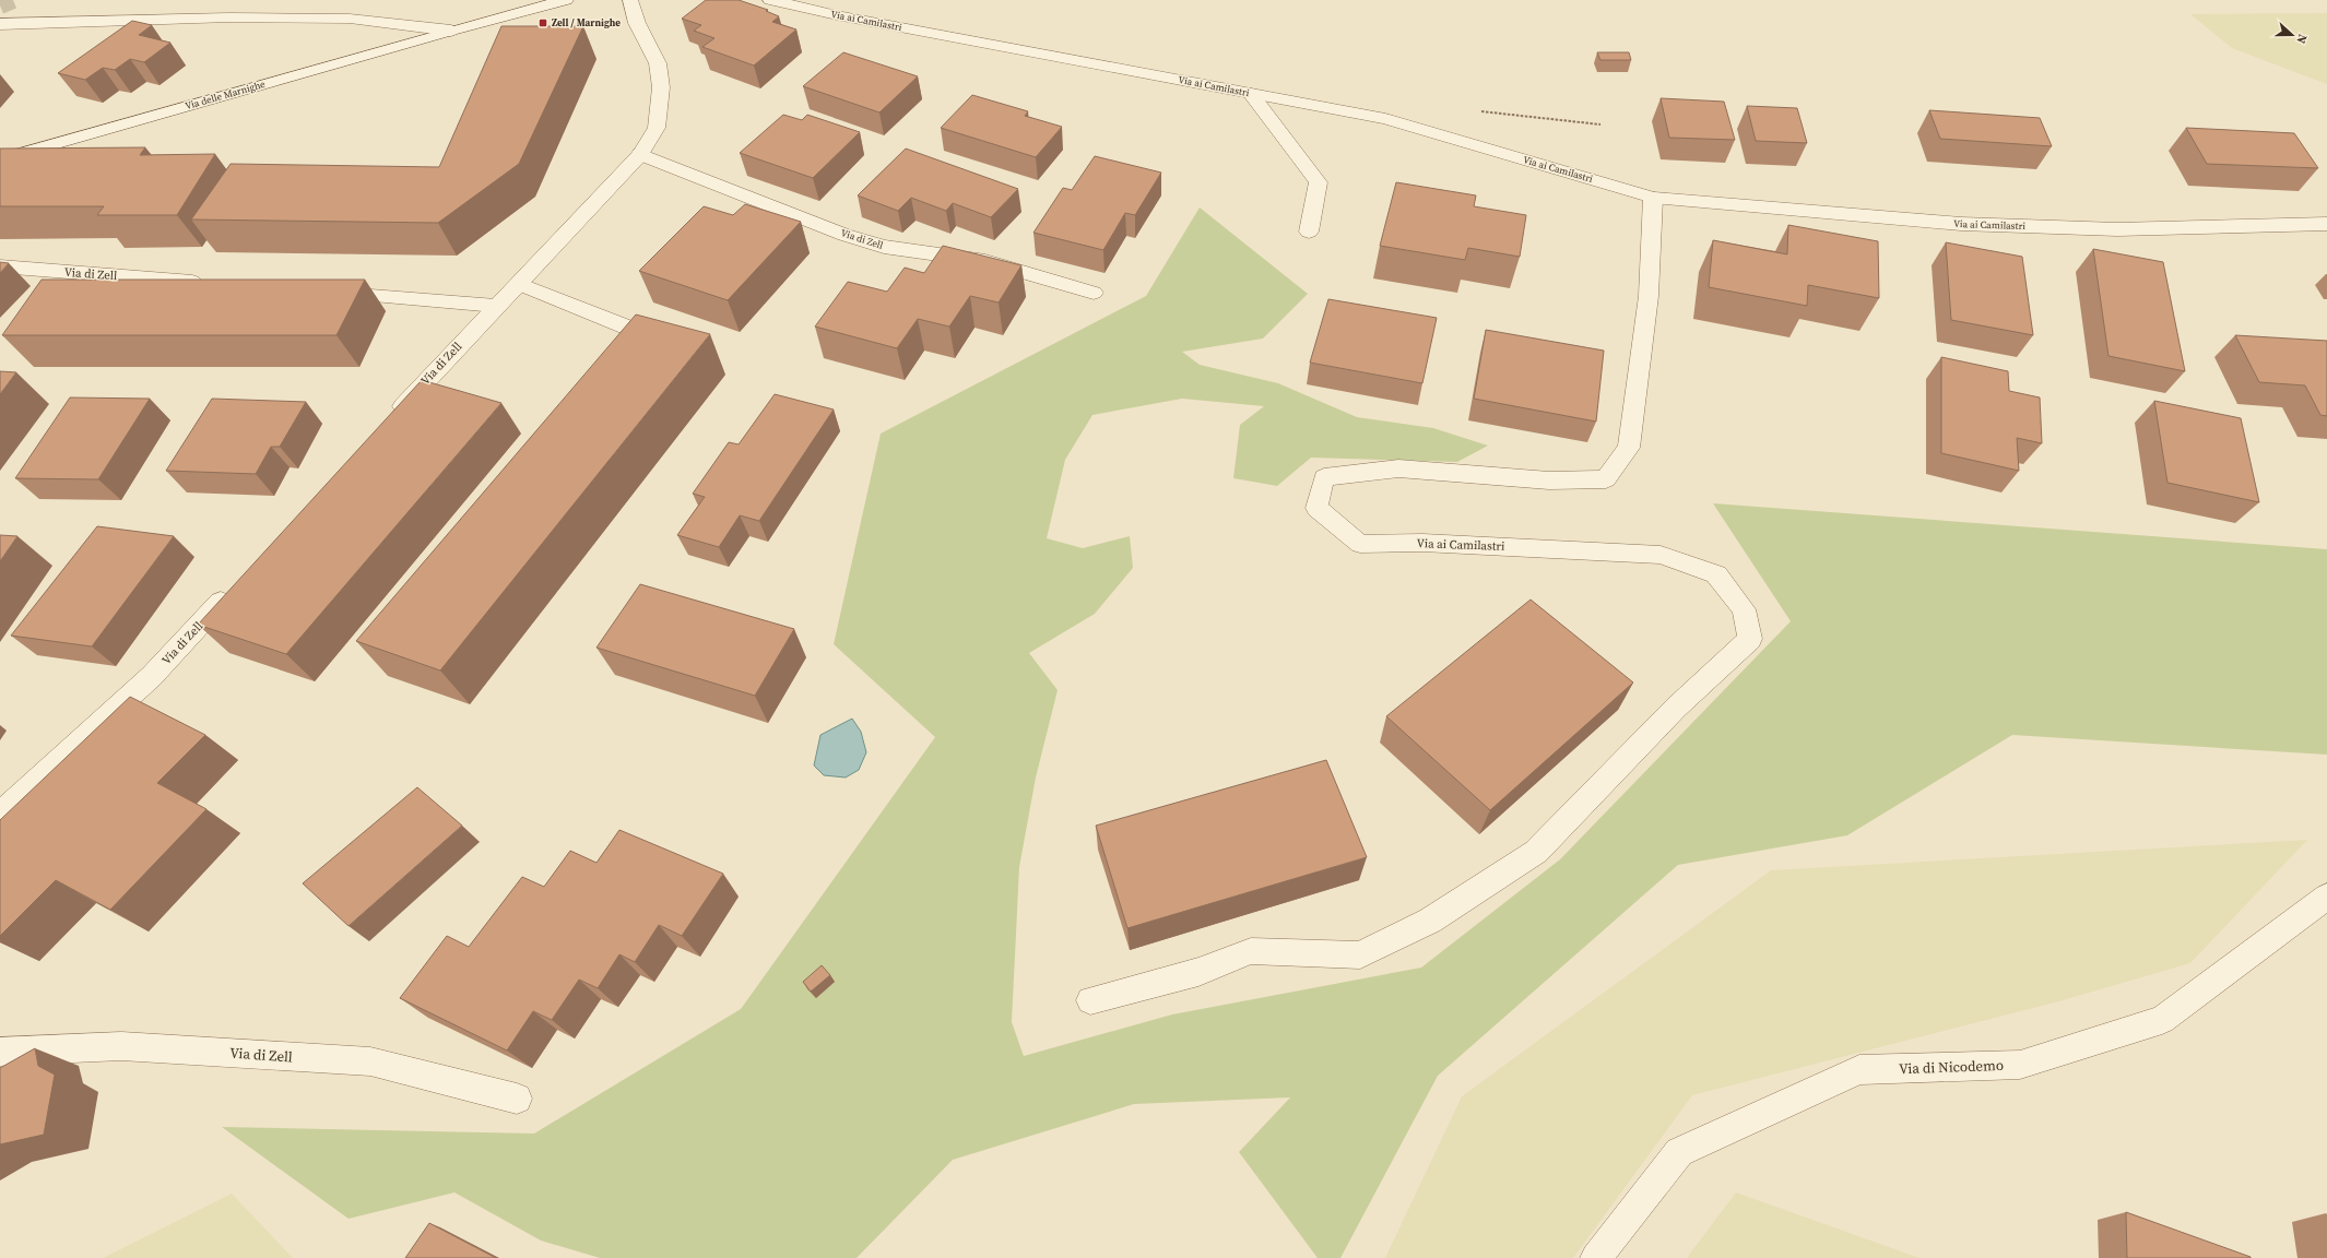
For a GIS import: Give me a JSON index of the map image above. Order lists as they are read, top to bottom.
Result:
{
  "streets": {
    "street": [
      "Via ai Camilastri",
      "Via delle Marnighe",
      "Via di Zell",
      "Via di Nicodemo"
    ]
  },
  "places": {
    "transit": ["Zell / Marnighe"]
  },
  "north": "right"
}
